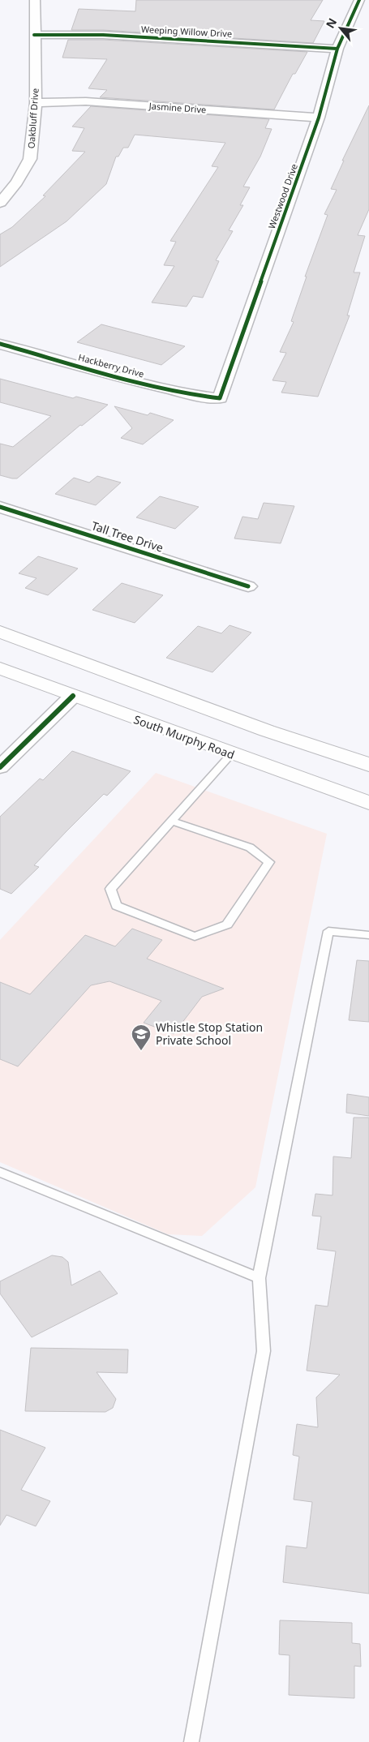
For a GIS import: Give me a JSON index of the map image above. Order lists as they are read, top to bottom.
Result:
{
  "streets": {
    "main road": ["South Murphy Road"],
    "street": [
      "Weeping Willow Drive",
      "Jasmine Drive",
      "Oakbluff Drive",
      "Westwood Drive",
      "Hackberry Drive",
      "Tall Tree Drive"
    ]
  },
  "crossings": [
    ["Weeping Willow Drive", "Oakbluff Drive"],
    ["Weeping Willow Drive", "Westwood Drive"],
    ["Jasmine Drive", "Oakbluff Drive"],
    ["Jasmine Drive", "Westwood Drive"],
    ["Westwood Drive", "Hackberry Drive"]
  ],
  "places": {
    "school or university": ["Whistle Stop Station Private School"]
  },
  "north": "top left"
}
